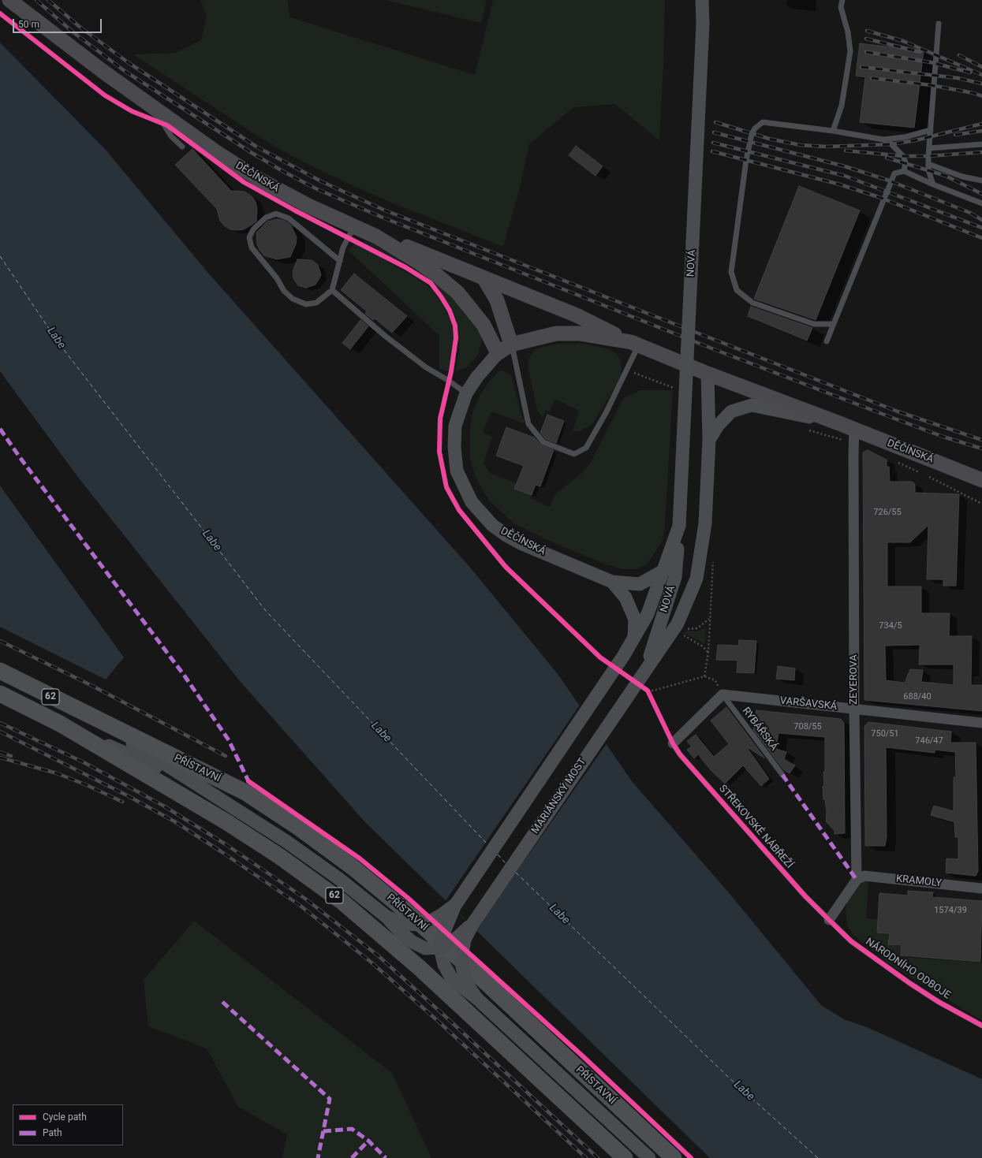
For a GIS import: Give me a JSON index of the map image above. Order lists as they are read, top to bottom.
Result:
{
  "streets": {
    "main road": ["DĚČÍNSKÁ", "62", "PŘÍSTAVNÍ"],
    "street": [
      "NOVÁ",
      "ZEYEROVA",
      "VARŠAVSKÁ",
      "MARIÁNSKÝ MOST",
      "KRAMOLY"
    ],
    "lane": ["RYBÁŘSKÁ", "STŘEKOVSKÉ NÁBŘEŽÍ", "NÁRODNÍHO ODBOJE"]
  },
  "crossings": [
    ["DĚČÍNSKÁ", "NOVÁ"],
    ["DĚČÍNSKÁ", "ZEYEROVA"],
    ["DĚČÍNSKÁ", "MARIÁNSKÝ MOST"],
    ["NOVÁ", "MARIÁNSKÝ MOST"],
    ["ZEYEROVA", "VARŠAVSKÁ"],
    ["ZEYEROVA", "KRAMOLY"],
    ["VARŠAVSKÁ", "RYBÁŘSKÁ"],
    ["PŘÍSTAVNÍ", "MARIÁNSKÝ MOST"],
    ["STŘEKOVSKÉ NÁBŘEŽÍ", "NÁRODNÍHO ODBOJE"]
  ],
  "water": ["Labe"],
  "house_numbers": [
    "726/55",
    "734/5",
    "688/40",
    "708/55",
    "750/51",
    "746/47",
    "1574/39"
  ],
  "legend": ["Cycle path", "Path"],
  "scale_bar": "50 m"
}
